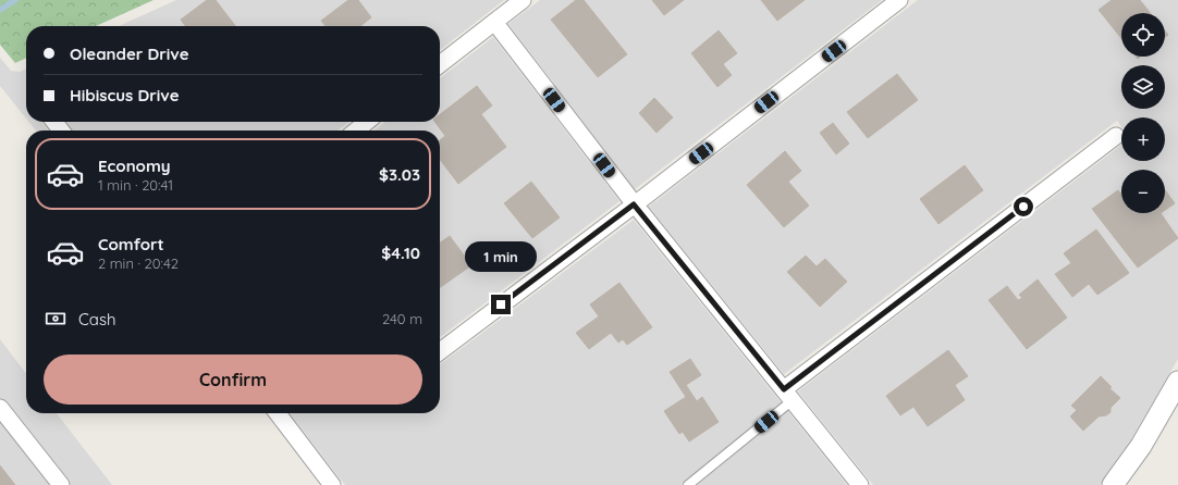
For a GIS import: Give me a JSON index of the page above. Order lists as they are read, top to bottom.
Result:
{
  "page": {
    "map_buttons": ["+", "−"],
    "banner": ["Oleander Drive", "Hibiscus Drive"],
    "list": [
      {
        "name": "Economy",
        "note": "1 min · 20:41",
        "value": "$3.03"
      },
      {
        "name": "Comfort",
        "note": "2 min · 20:42",
        "value": "$4.10"
      }
    ],
    "bubble": "1 min",
    "pay": ["Cash", "240 m"],
    "buttons": "Confirm"
  }
}
